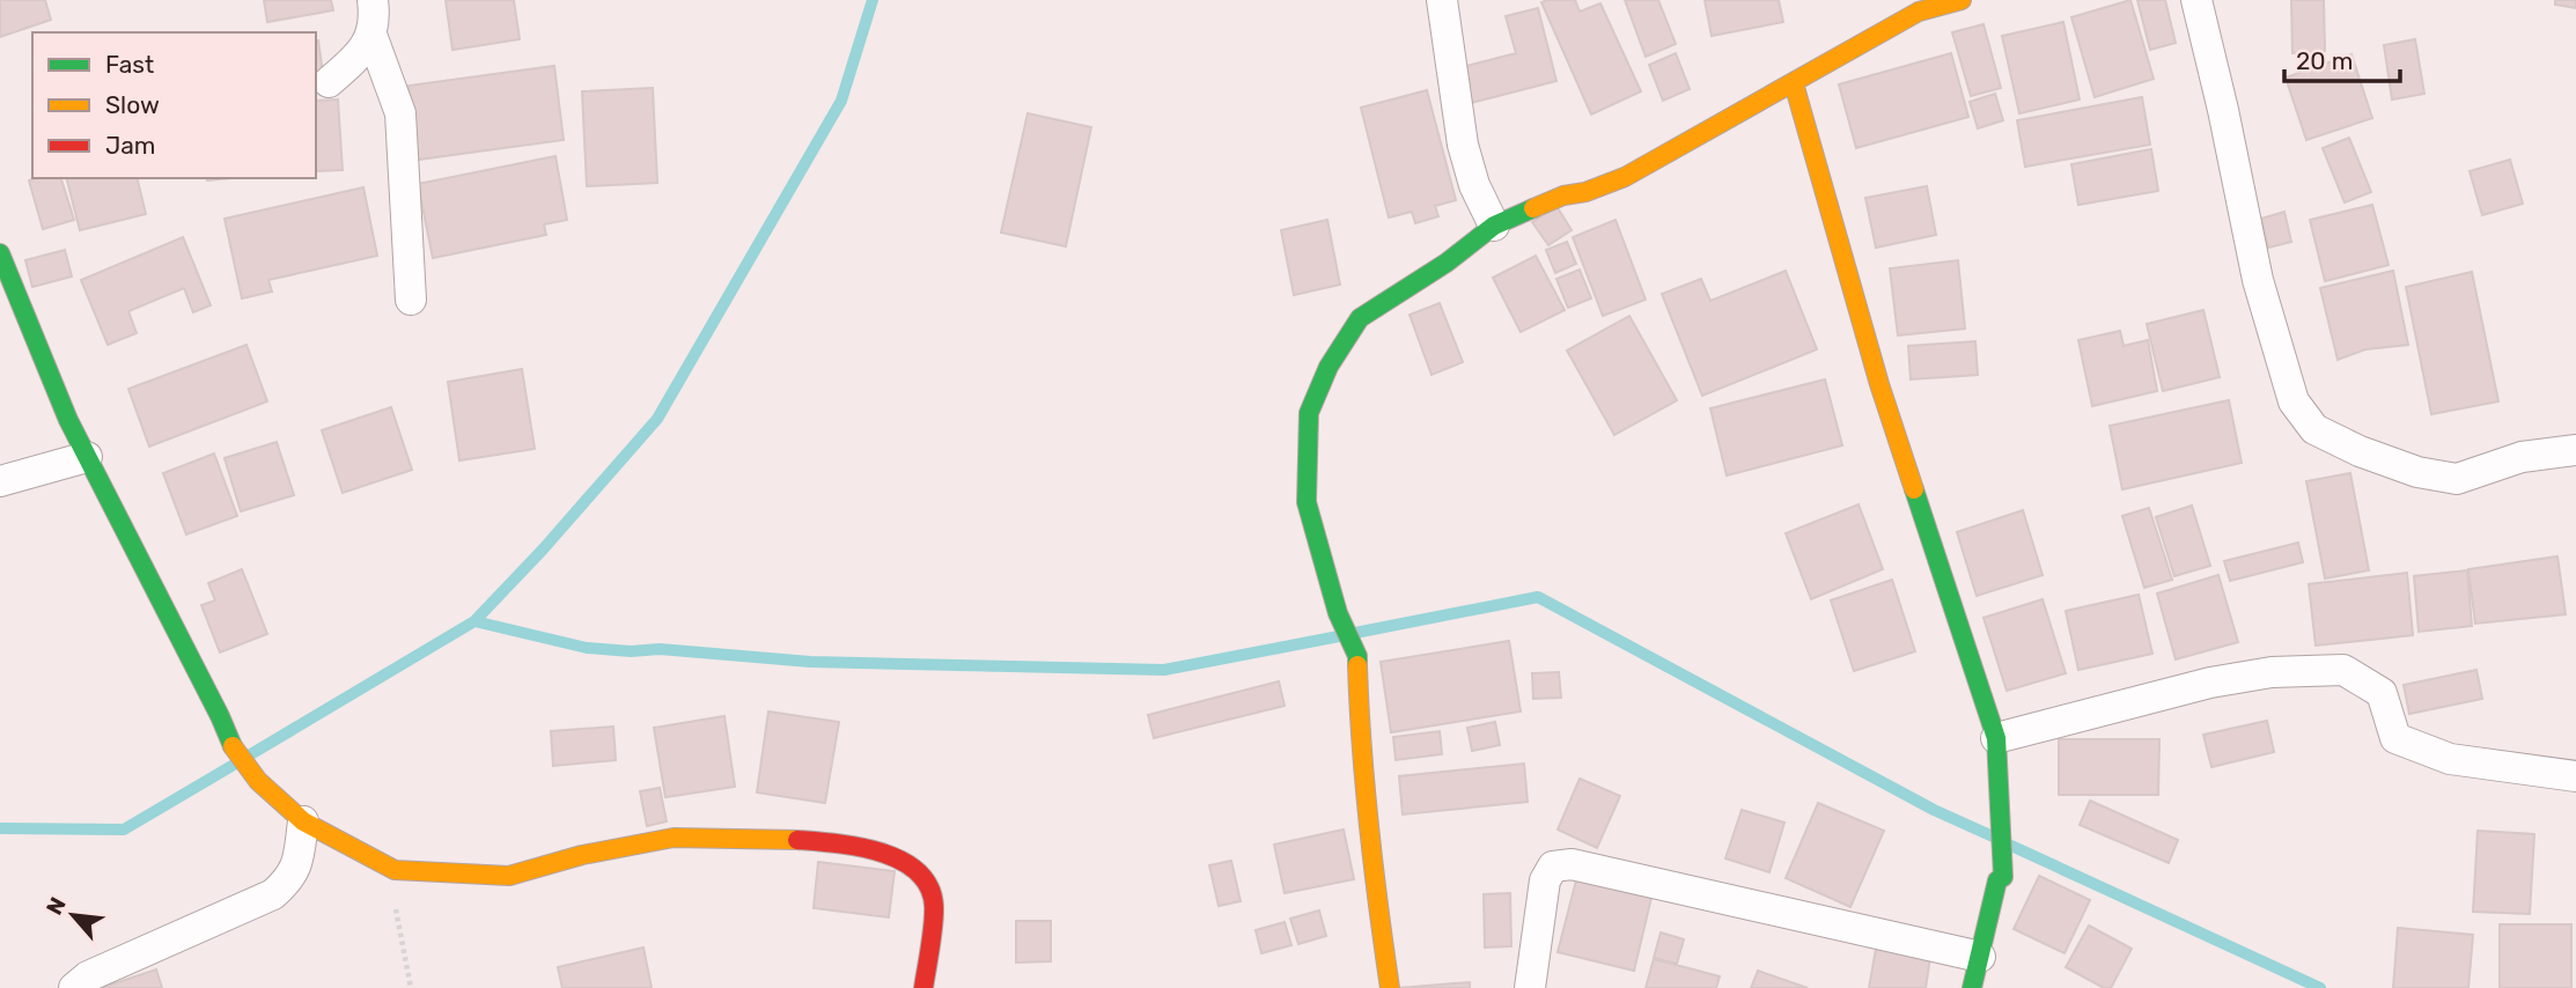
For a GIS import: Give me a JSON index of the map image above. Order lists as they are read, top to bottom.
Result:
{
  "legend": ["Fast", "Slow", "Jam"],
  "scale_bar": "20 m",
  "north": "top left"
}
